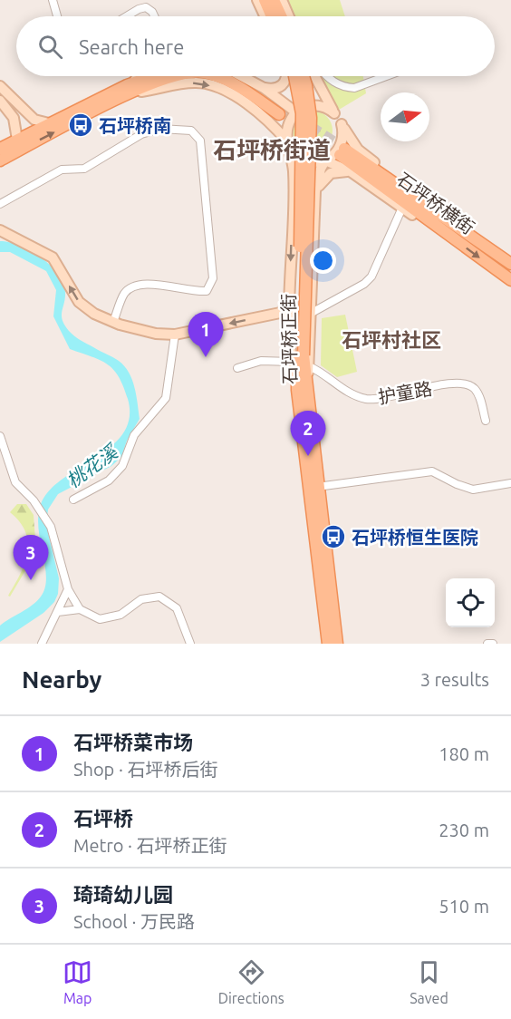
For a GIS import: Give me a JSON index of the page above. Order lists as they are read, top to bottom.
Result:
{
  "streets": {
    "main road": ["石坪桥横街", "石坪桥正街"],
    "street": ["护童路"]
  },
  "districts": ["石坪桥街道", "石坪村社区"],
  "water": ["桃花溪"],
  "places": {
    "bus stop": ["石坪桥南", "石坪桥恒生医院"]
  },
  "north": "right",
  "page": {
    "search": "Search here",
    "pins": ["1", "2", "3"],
    "heading": ["Nearby", "3 results"],
    "list": [
      {
        "mark": "1",
        "name": "石坪桥菜市场",
        "note": "Shop · 石坪桥后街",
        "value": "180 m"
      },
      {
        "mark": "2",
        "name": "石坪桥",
        "note": "Metro · 石坪桥正街",
        "value": "230 m"
      },
      {
        "mark": "3",
        "name": "琦琦幼儿园",
        "note": "School · 万民路",
        "value": "510 m"
      }
    ],
    "nav": ["Map", "Directions", "Saved"]
  }
}
